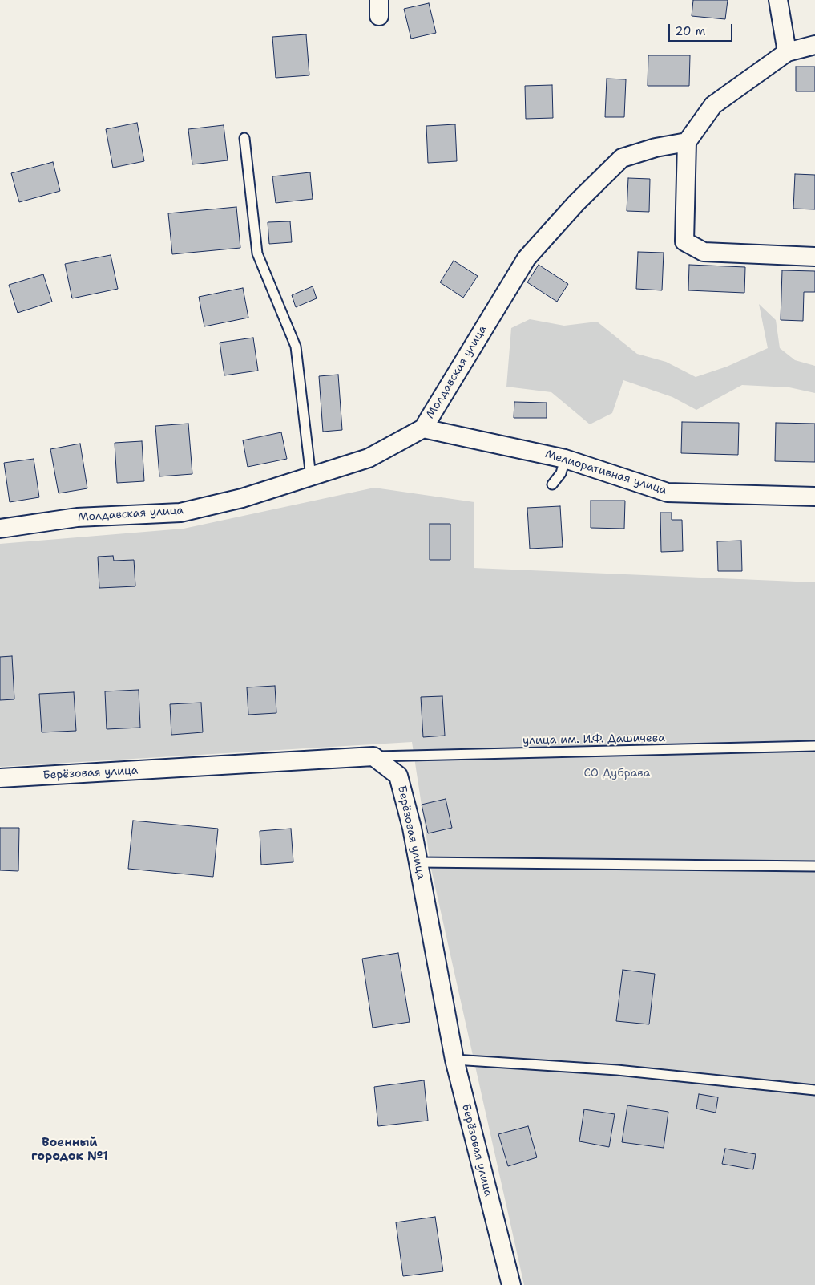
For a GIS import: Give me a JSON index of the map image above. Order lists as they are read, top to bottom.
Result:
{
  "streets": {
    "street": ["Молдавская улица", "Мелиоративная улица", "Берёзовая улица"],
    "lane": ["улица им. И.Ф. Дашичева"]
  },
  "crossings": [
    ["Молдавская улица", "Мелиоративная улица"],
    ["улица им. И.Ф. Дашичева", "Берёзовая улица"]
  ],
  "districts": ["Военный городок №1"],
  "parks": ["СО Дубрава"],
  "scale_bar": "20 m"
}
